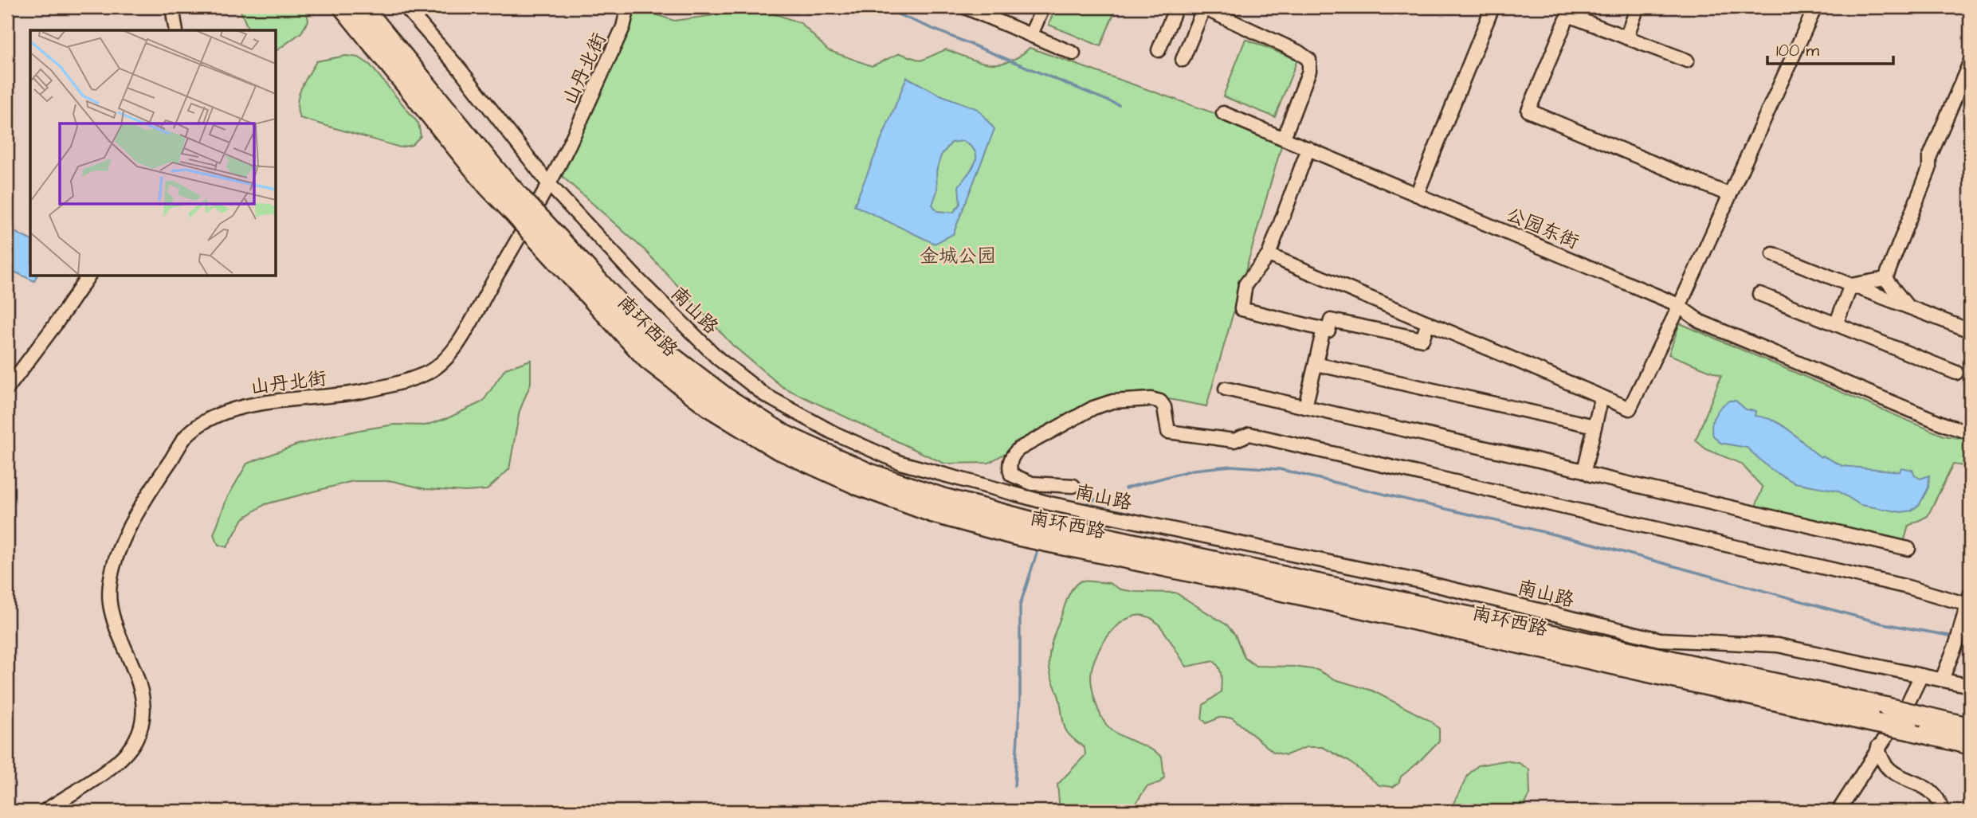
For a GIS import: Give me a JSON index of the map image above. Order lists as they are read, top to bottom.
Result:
{
  "streets": {
    "highway": ["南环西路"],
    "street": ["山丹北街", "公园东街", "南山路"]
  },
  "crossings": [
    ["山丹北街", "南山路"]
  ],
  "parks": ["金城公园"],
  "scale_bar": "100 m"
}
